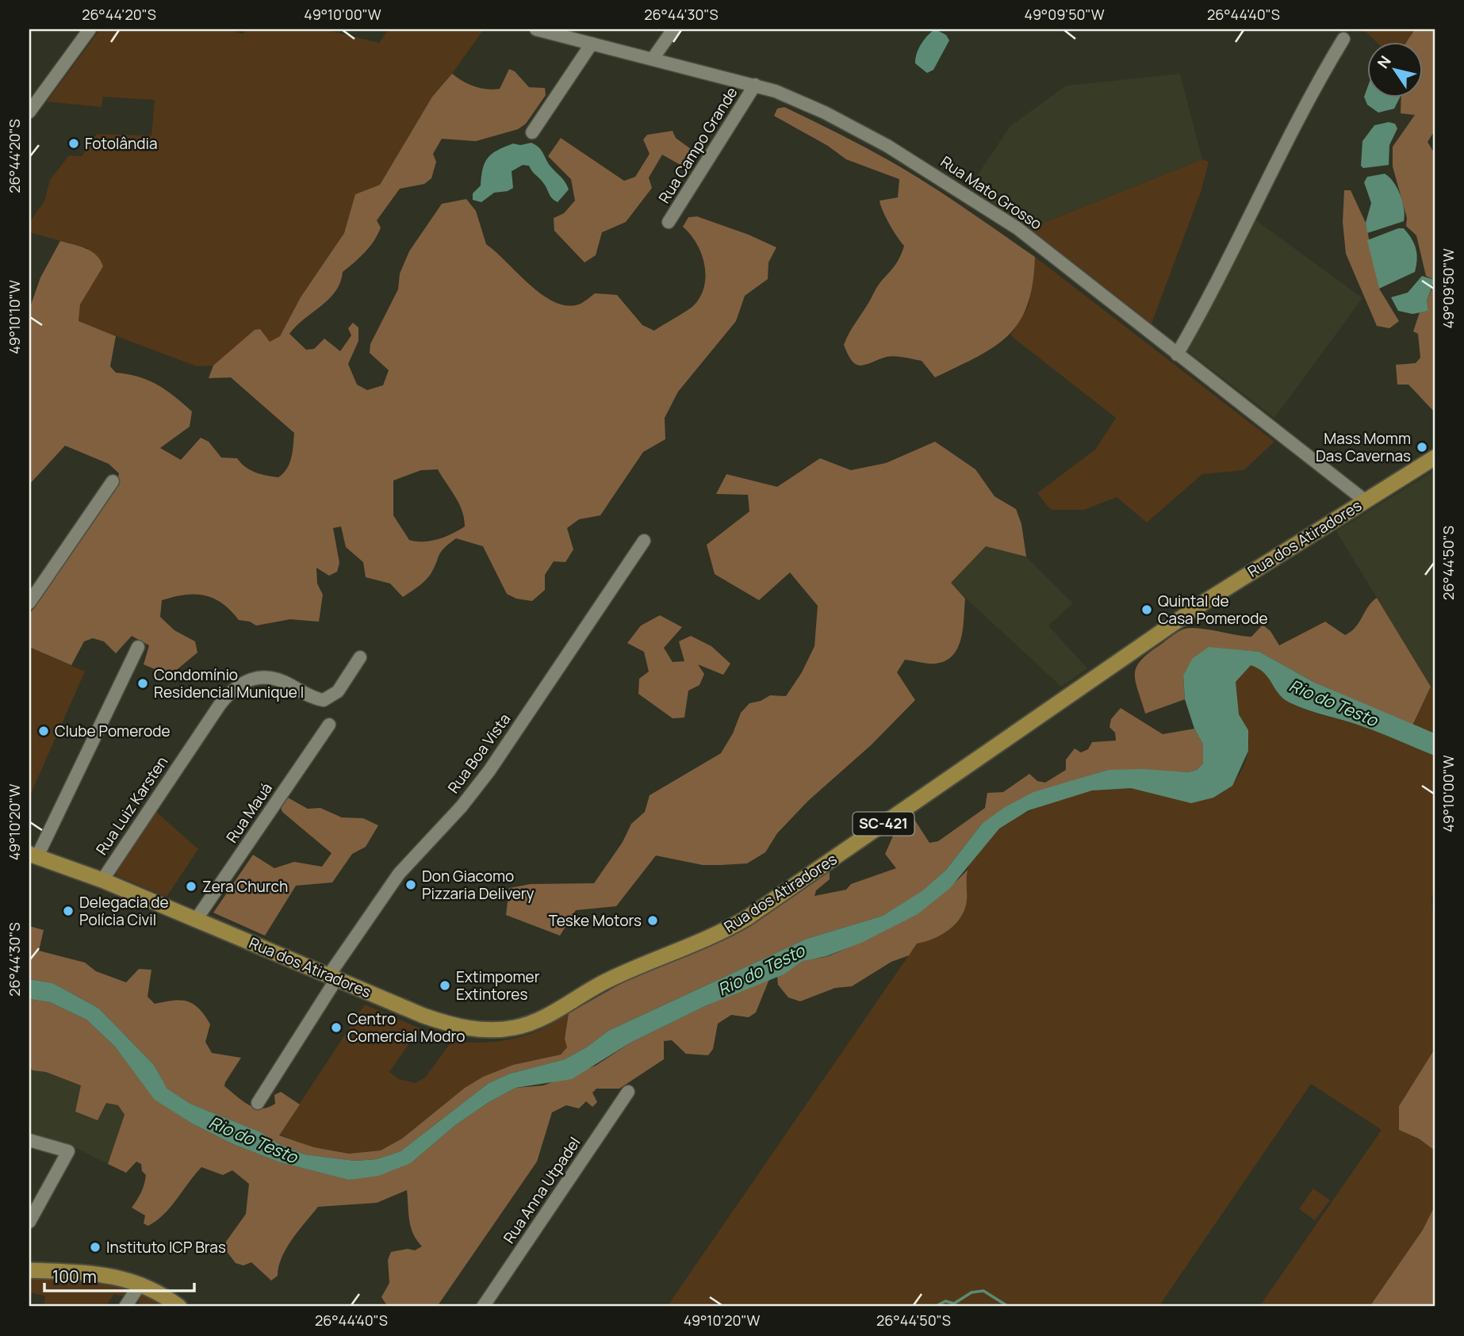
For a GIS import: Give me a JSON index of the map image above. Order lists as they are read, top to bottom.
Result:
{
  "streets": {
    "main road": ["Rua dos Atiradores", "SC-421"],
    "street": [
      "Rua Campo Grande",
      "Rua Mato Grosso",
      "Rua Boa Vista",
      "Rua Luiz Karsten",
      "Rua Mauá",
      "Rua Anna Utpadel"
    ]
  },
  "crossings": [
    ["Rua Campo Grande", "Rua Mato Grosso"],
    ["Rua Mato Grosso", "Rua dos Atiradores"],
    ["Rua dos Atiradores", "Rua Boa Vista"],
    ["Rua dos Atiradores", "Rua Luiz Karsten"],
    ["Rua dos Atiradores", "Rua Mauá"]
  ],
  "water": ["Rio do Testo"],
  "places": [
    "Fotolândia",
    "Mass Momm Das Cavernas",
    "Quintal de Casa Pomerode",
    "Condomínio Residencial Munique I",
    "Clube Pomerode",
    "Don Giacomo Pizzaria Delivery",
    "Zera Church",
    "Delegacia de Polícia Civil",
    "Teske Motors",
    "Extimpomer Extintores",
    "Centro Comercial Modro",
    "Instituto ICP Bras"
  ],
  "scale_bar": "100 m",
  "north": "top left",
  "coordinates": [
    "26°44'20\"S",
    "49°10'00\"W",
    "26°44'30\"S",
    "49°09'50\"W",
    "26°44'40\"S",
    "49°10'10\"W",
    "26°44'50\"S",
    "49°10'20\"W"
  ]
}
